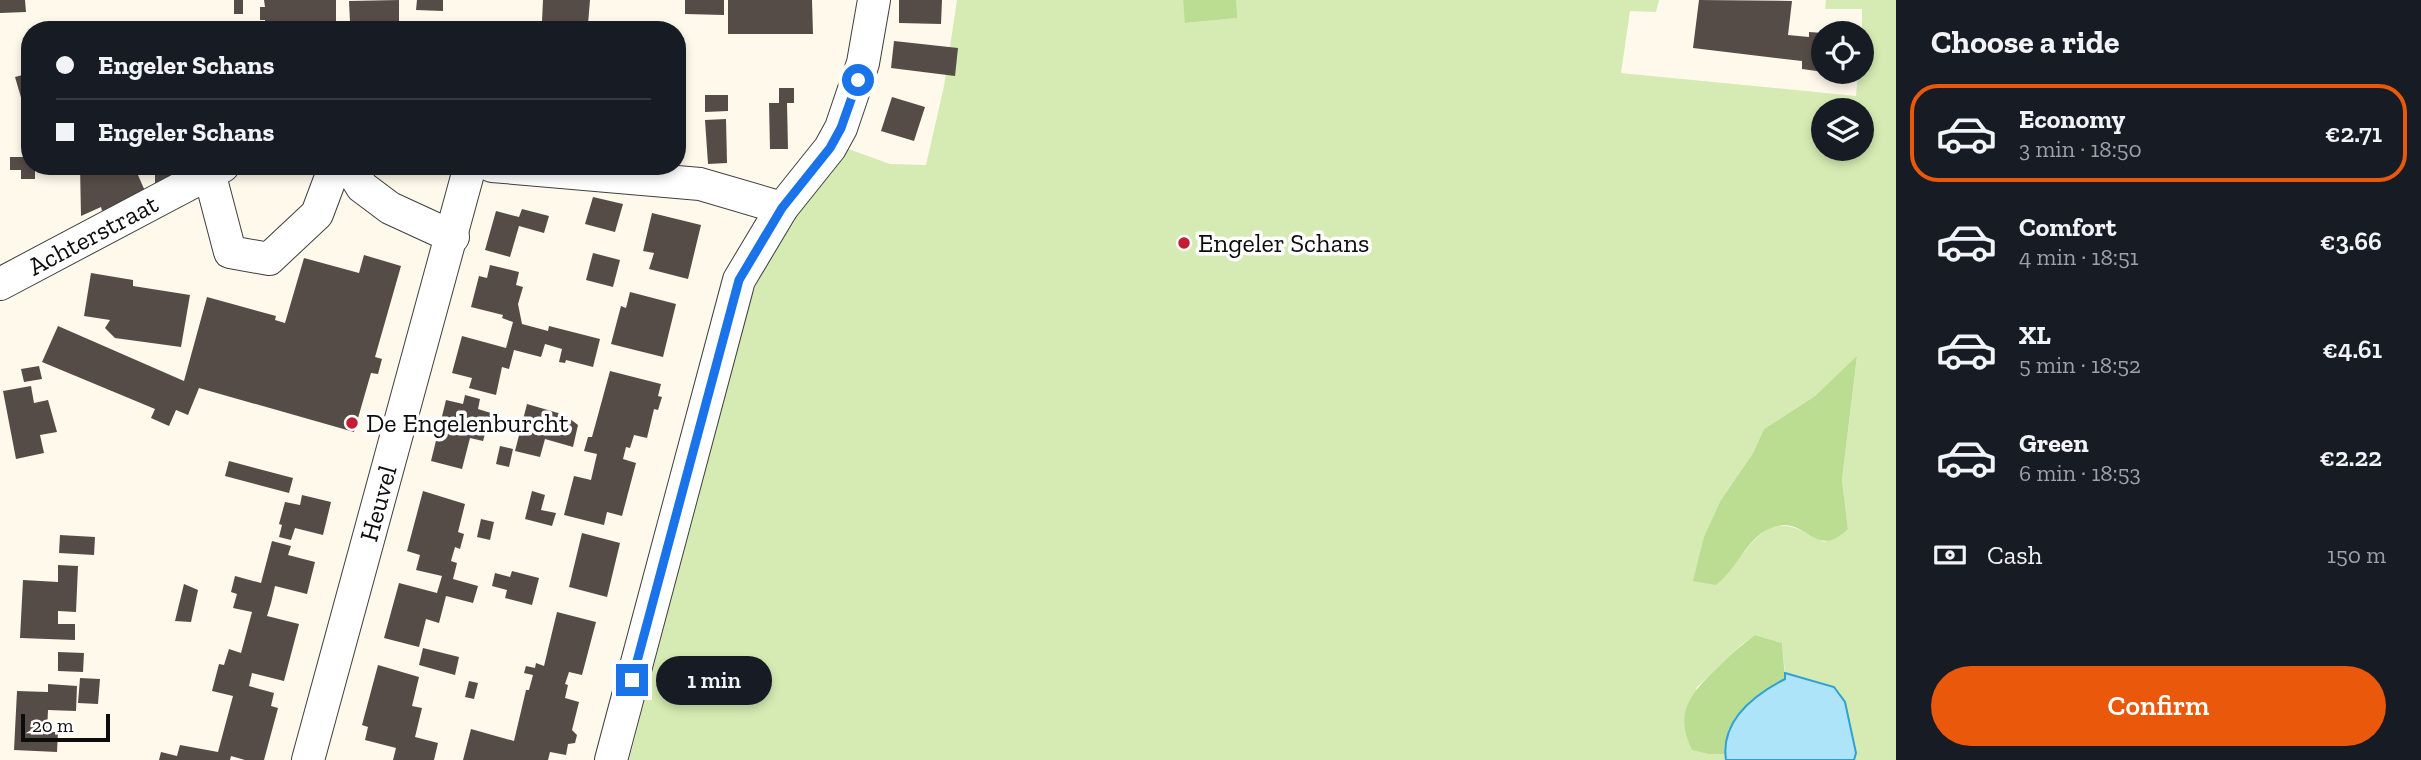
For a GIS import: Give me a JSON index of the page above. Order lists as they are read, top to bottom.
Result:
{
  "streets": {
    "street": ["Achterstraat", "Heuvel"]
  },
  "places": ["Engeler Schans", "De Engelenburcht"],
  "scale_bar": "20 m",
  "page": {
    "heading": "Choose a ride",
    "banner": ["Engeler Schans", "Engeler Schans"],
    "list": [
      {
        "name": "Economy",
        "note": "3 min · 18:50",
        "value": "€2.71"
      },
      {
        "name": "Comfort",
        "note": "4 min · 18:51",
        "value": "€3.66"
      },
      {
        "name": "XL",
        "note": "5 min · 18:52",
        "value": "€4.61"
      },
      {
        "name": "Green",
        "note": "6 min · 18:53",
        "value": "€2.22"
      }
    ],
    "pay": ["Cash", "150 m"],
    "buttons": "Confirm",
    "bubble": "1 min",
    "scale": "20 m"
  }
}
